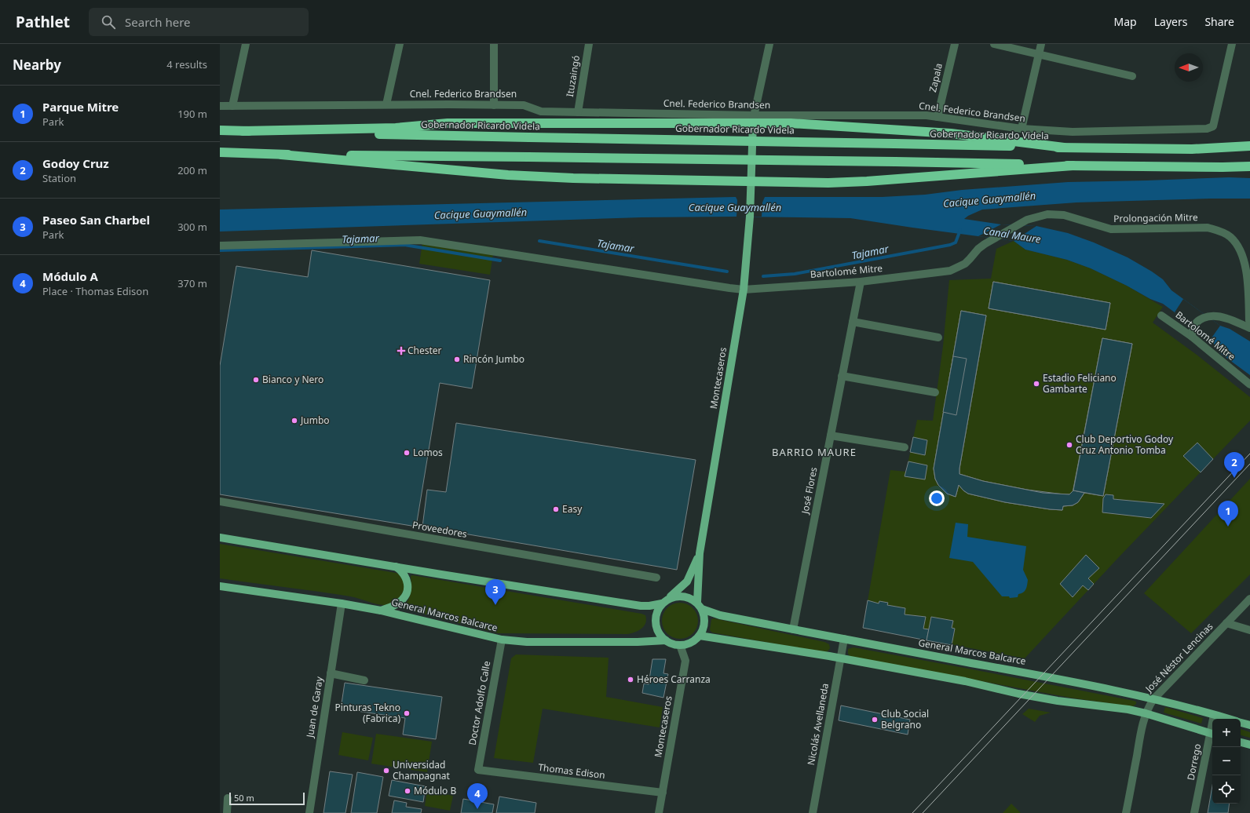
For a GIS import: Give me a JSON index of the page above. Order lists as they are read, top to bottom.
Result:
{
  "streets": {
    "highway": ["Gobernador Ricardo Videla"],
    "main road": ["Montecaseros", "General Marcos Balcarce"],
    "street": [
      "Ituzaingó",
      "Zapala",
      "Cnel. Federico Brandsen",
      "Prolongación Mitre",
      "Bartolomé Mitre",
      "José Flores",
      "Proveedores",
      "José Néstor Lencinas",
      "Doctor Adolfo Calle",
      "Juan de Garay",
      "Nicolás Avellaneda",
      "Dorrego",
      "Thomas Edison"
    ]
  },
  "crossings": [
    ["Ituzaingó", "Cnel. Federico Brandsen"],
    ["Zapala", "Cnel. Federico Brandsen"],
    ["Cnel. Federico Brandsen", "Montecaseros"],
    ["Prolongación Mitre", "Bartolomé Mitre"],
    ["Bartolomé Mitre", "Montecaseros"],
    ["Bartolomé Mitre", "José Flores"],
    ["Montecaseros", "General Marcos Balcarce"],
    ["Montecaseros", "Thomas Edison"],
    ["José Flores", "General Marcos Balcarce"],
    ["General Marcos Balcarce", "José Néstor Lencinas"],
    ["General Marcos Balcarce", "Doctor Adolfo Calle"],
    ["General Marcos Balcarce", "Juan de Garay"],
    ["General Marcos Balcarce", "Nicolás Avellaneda"],
    ["General Marcos Balcarce", "Dorrego"],
    ["Doctor Adolfo Calle", "Thomas Edison"]
  ],
  "districts": ["BARRIO MAURE"],
  "water": ["Cacique Guaymallén", "Canal Maure", "Tajamar"],
  "places": {
    "health": ["Chester"],
    "other": [
      "Rincón Jumbo",
      "Bianco y Nero",
      "Estadio Feliciano Gambarte",
      "Jumbo",
      "Club Deportivo Godoy Cruz Antonio Tomba",
      "Lomos",
      "Easy",
      "Héroes Carranza",
      "Pinturas Tekno (Fabrica)",
      "Club Social Belgrano",
      "Universidad Champagnat",
      "Módulo B"
    ]
  },
  "scale_bar": "50 m",
  "north": "left",
  "page": {
    "header": "Pathlet",
    "search": "Search here",
    "nav": ["Map", "Layers", "Share"],
    "heading": ["Nearby", "4 results"],
    "list": [
      {
        "mark": "1",
        "name": "Parque Mitre",
        "note": "Park",
        "value": "190 m"
      },
      {
        "mark": "2",
        "name": "Godoy Cruz",
        "note": "Station",
        "value": "200 m"
      },
      {
        "mark": "3",
        "name": "Paseo San Charbel",
        "note": "Park",
        "value": "300 m"
      },
      {
        "mark": "4",
        "name": "Módulo A",
        "note": "Place · Thomas Edison",
        "value": "370 m"
      }
    ],
    "pins": [
      "2",
      "1",
      "3",
      "4"
    ],
    "map_buttons": ["+", "−"],
    "scale": "50 m"
  }
}
